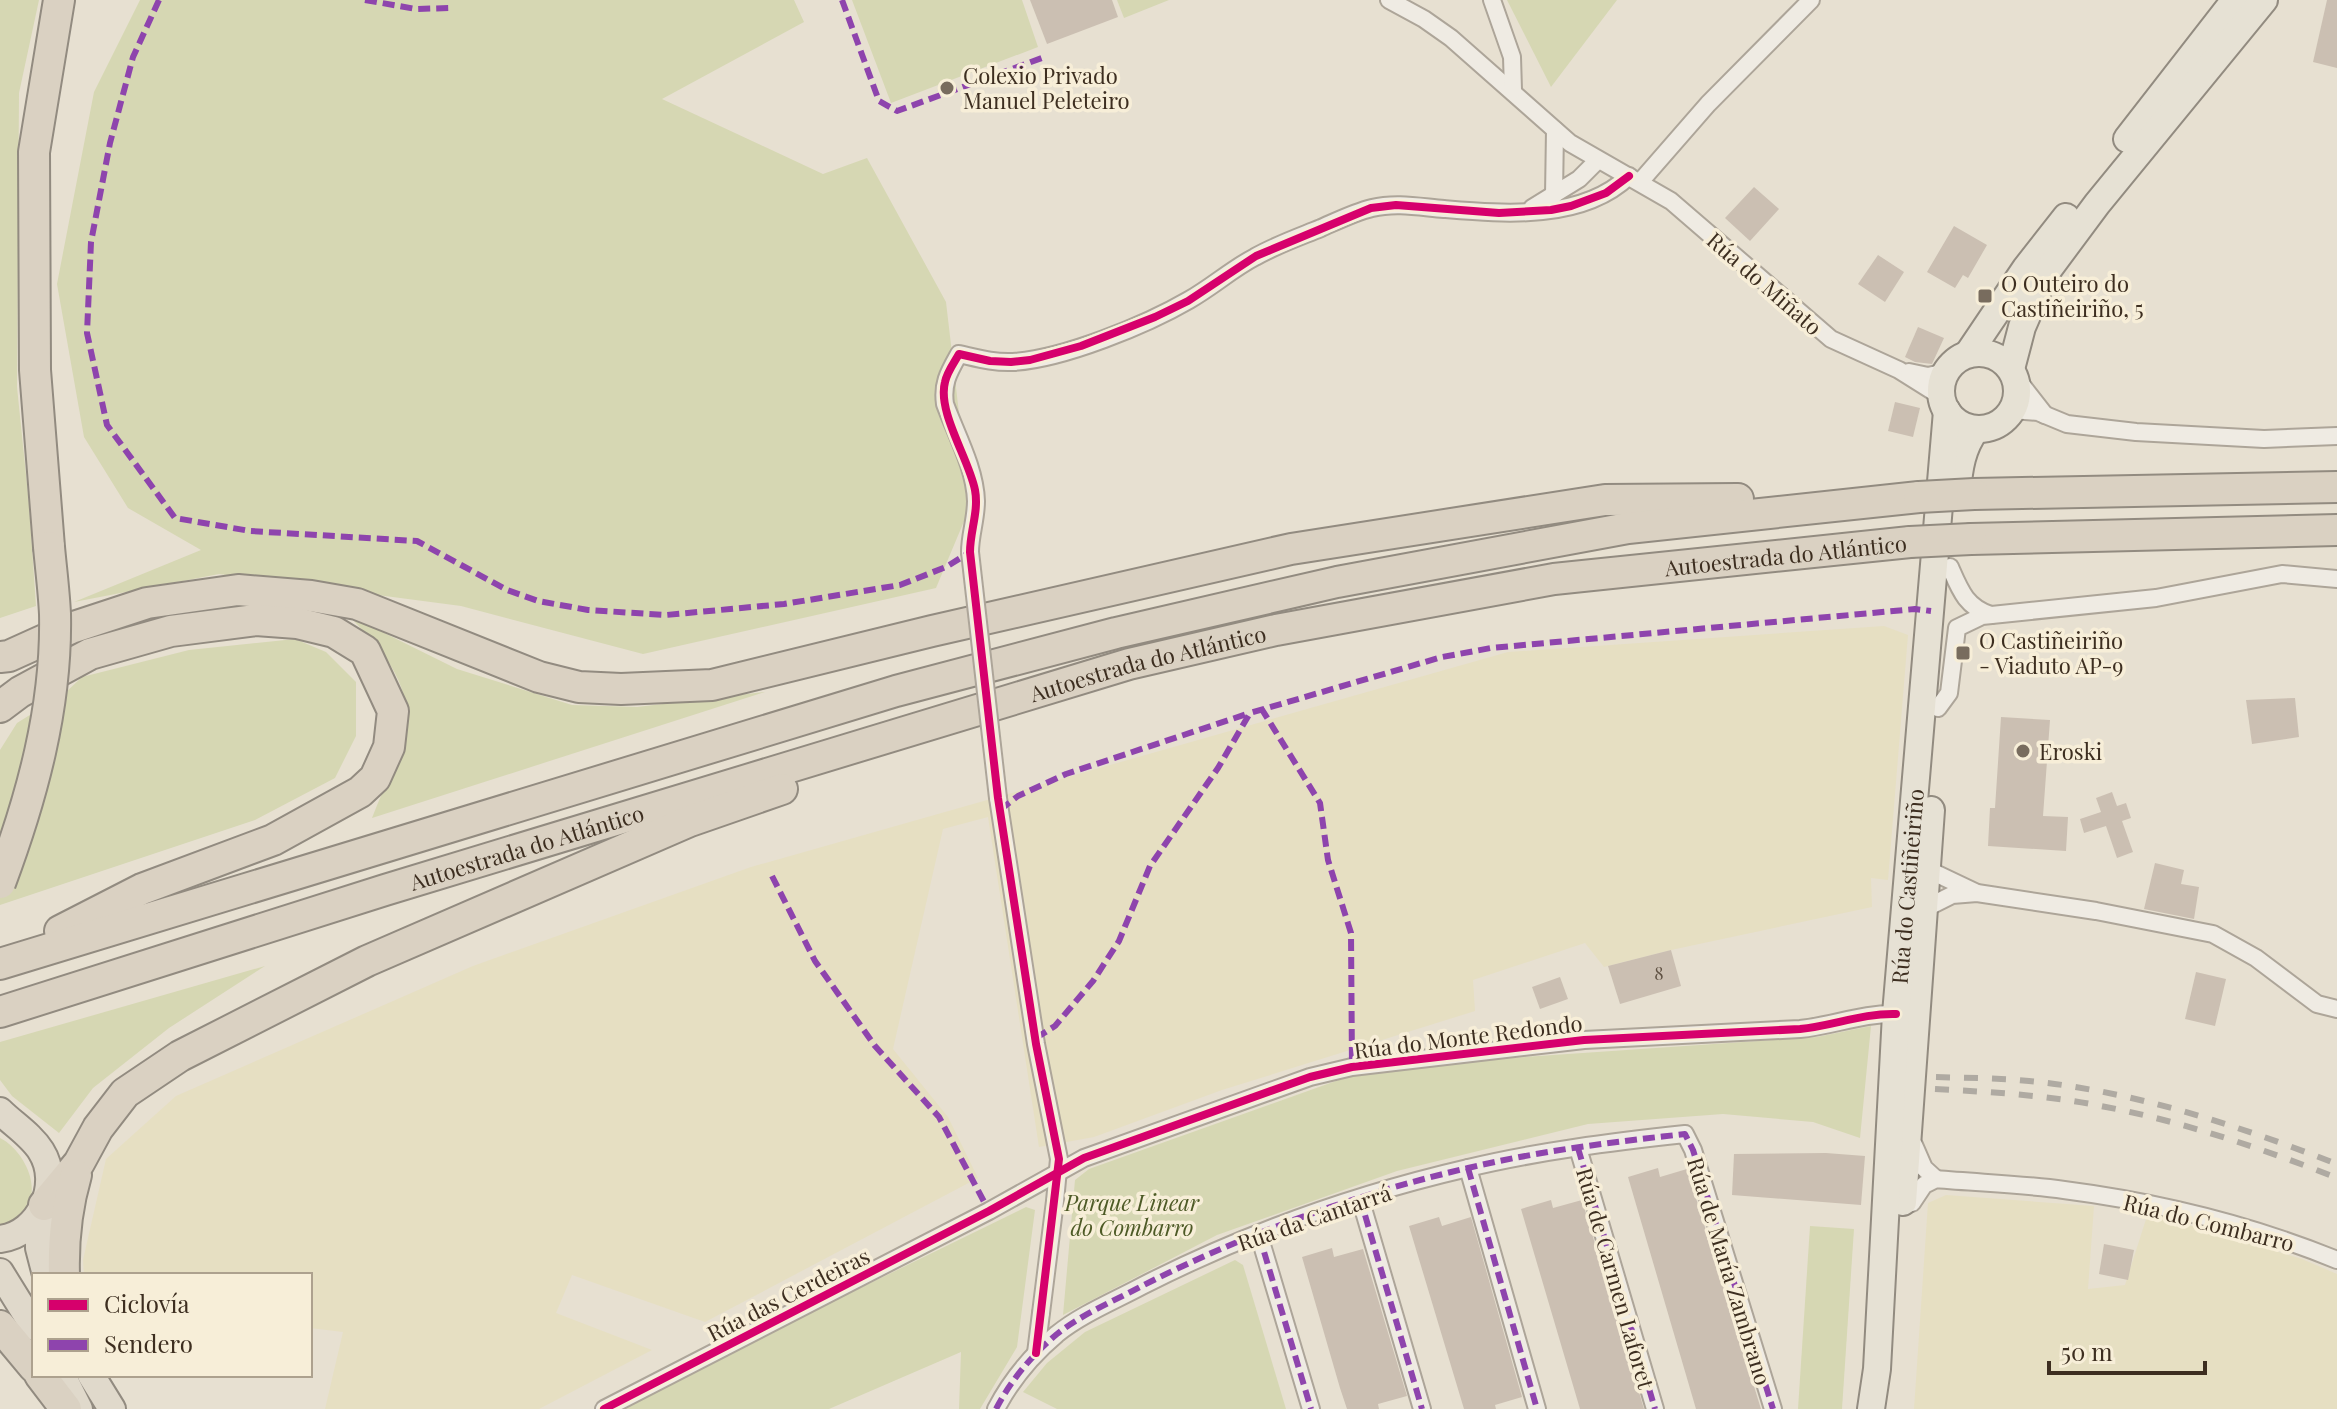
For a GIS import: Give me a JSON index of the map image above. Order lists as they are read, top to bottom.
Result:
{
  "streets": {
    "highway": ["Autoestrada do Atlántico"],
    "main road": ["Rúa do Castiñeiriño"],
    "street": [
      "Rúa do Miñato",
      "Rúa do Monte Redondo",
      "Rúa da Cantarrá",
      "Rúa do Combarro",
      "Rúa de María Zambrano",
      "Rúa de Carmen Laforet",
      "Rúa das Cerdeiras"
    ]
  },
  "crossings": [
    ["Rúa do Miñato", "Rúa do Castiñeiriño"],
    ["Rúa do Castiñeiriño", "Rúa do Monte Redondo"],
    ["Rúa do Monte Redondo", "Rúa das Cerdeiras"],
    ["Rúa da Cantarrá", "Rúa de María Zambrano"],
    ["Rúa da Cantarrá", "Rúa de Carmen Laforet"]
  ],
  "parks": ["Parque Linear do Combarro"],
  "places": {
    "other": ["Colexio Privado Manuel Peleteiro", "Eroski"],
    "transit": ["O Outeiro do Castiñeiriño, 5", "O Castiñeiriño - Viaduto AP-9"]
  },
  "house_numbers": ["8"],
  "legend": ["Ciclovía", "Sendero"],
  "scale_bar": "50 m"
}
